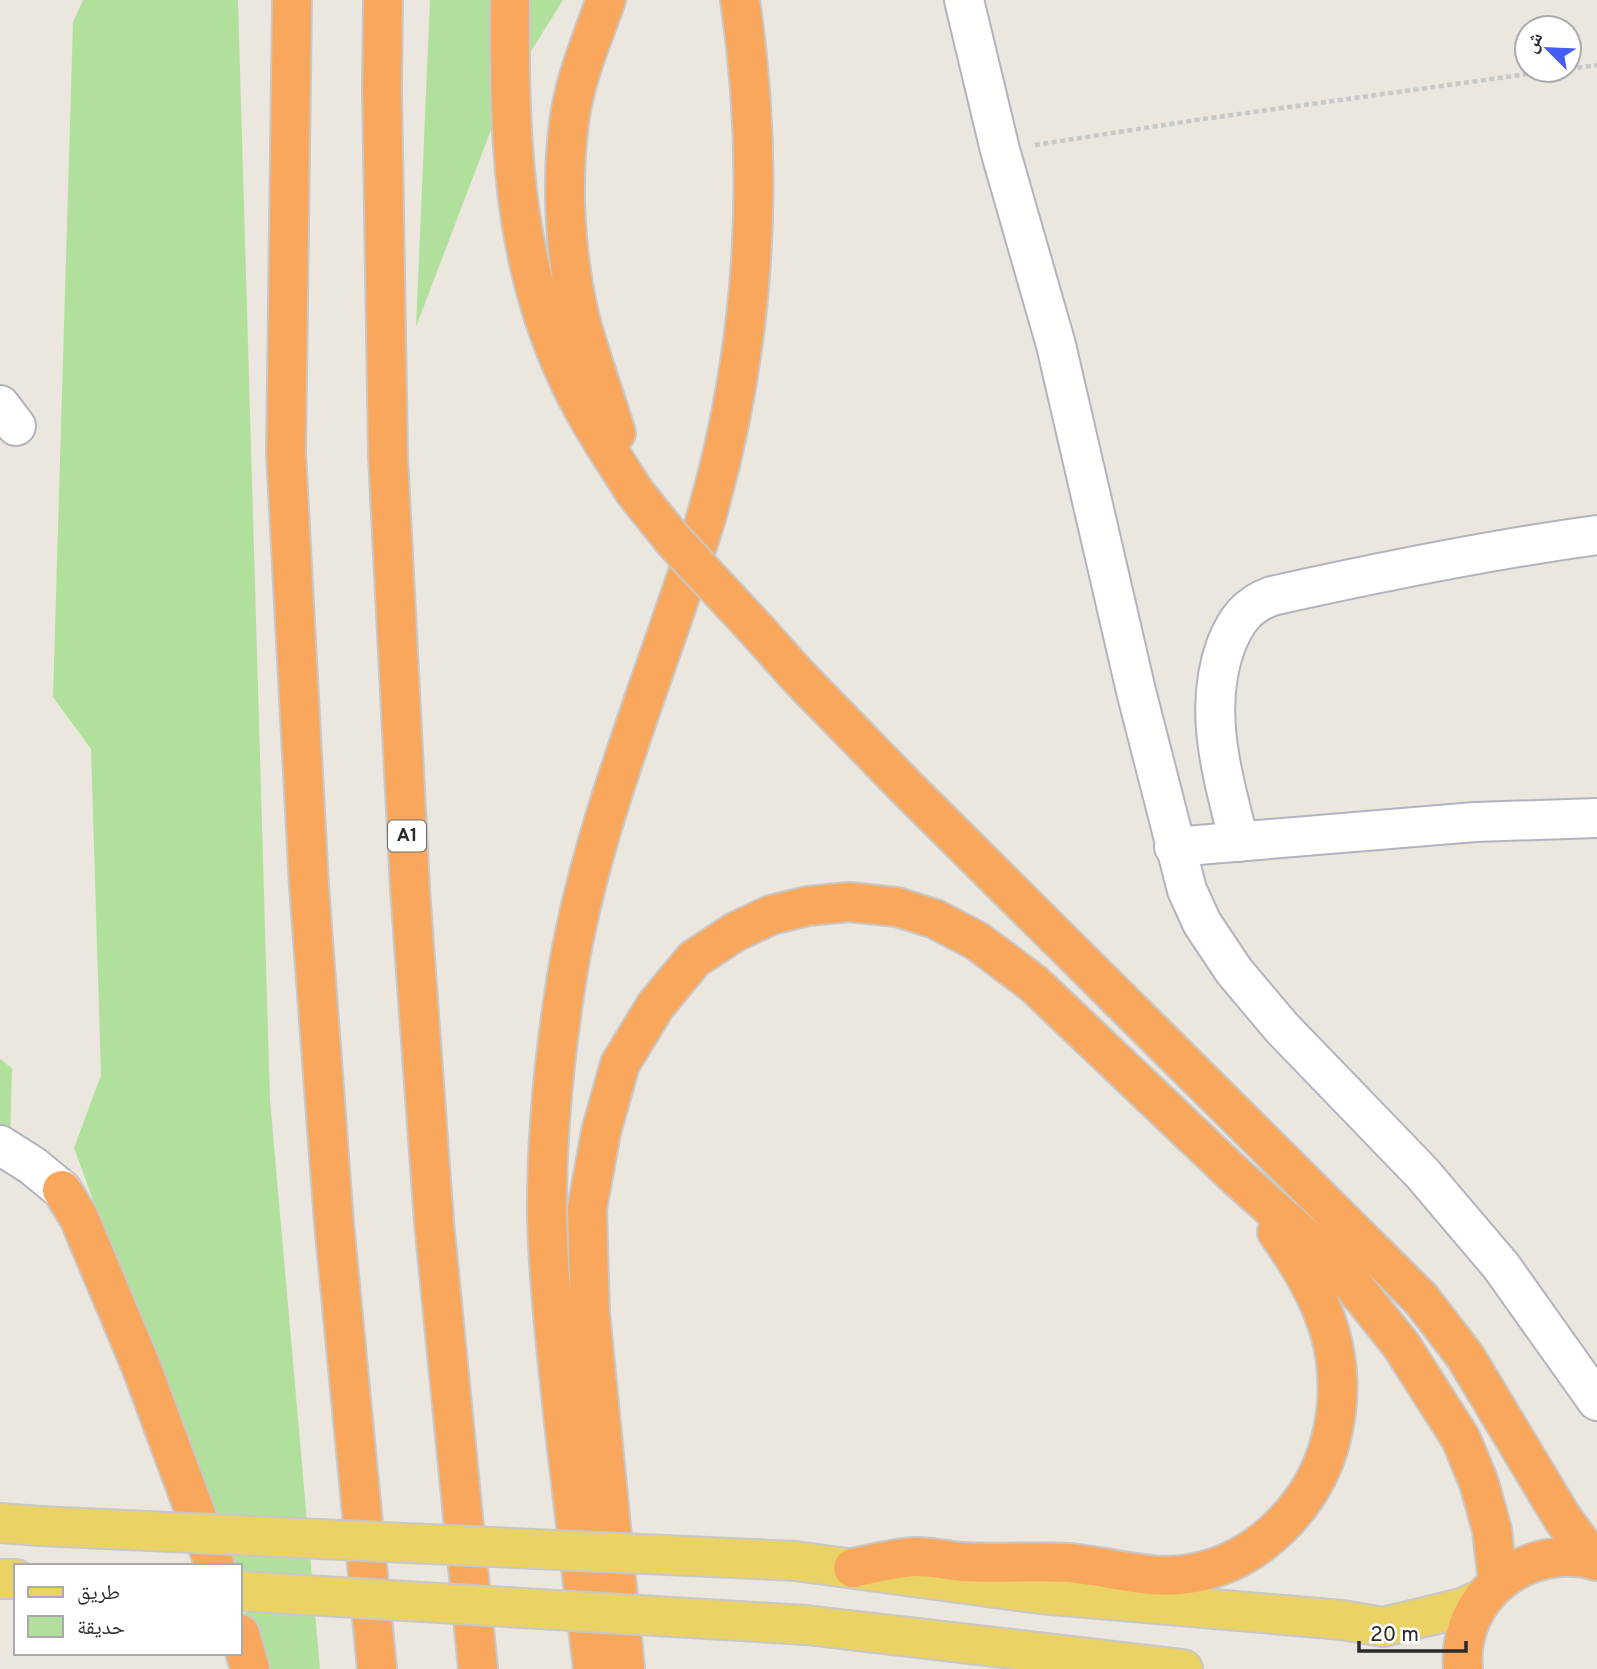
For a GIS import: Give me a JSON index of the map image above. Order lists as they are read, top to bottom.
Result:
{
  "streets": {
    "highway": ["A1"]
  },
  "legend": ["طريق", "حديقة"],
  "scale_bar": "20 m",
  "north": "top left"
}
